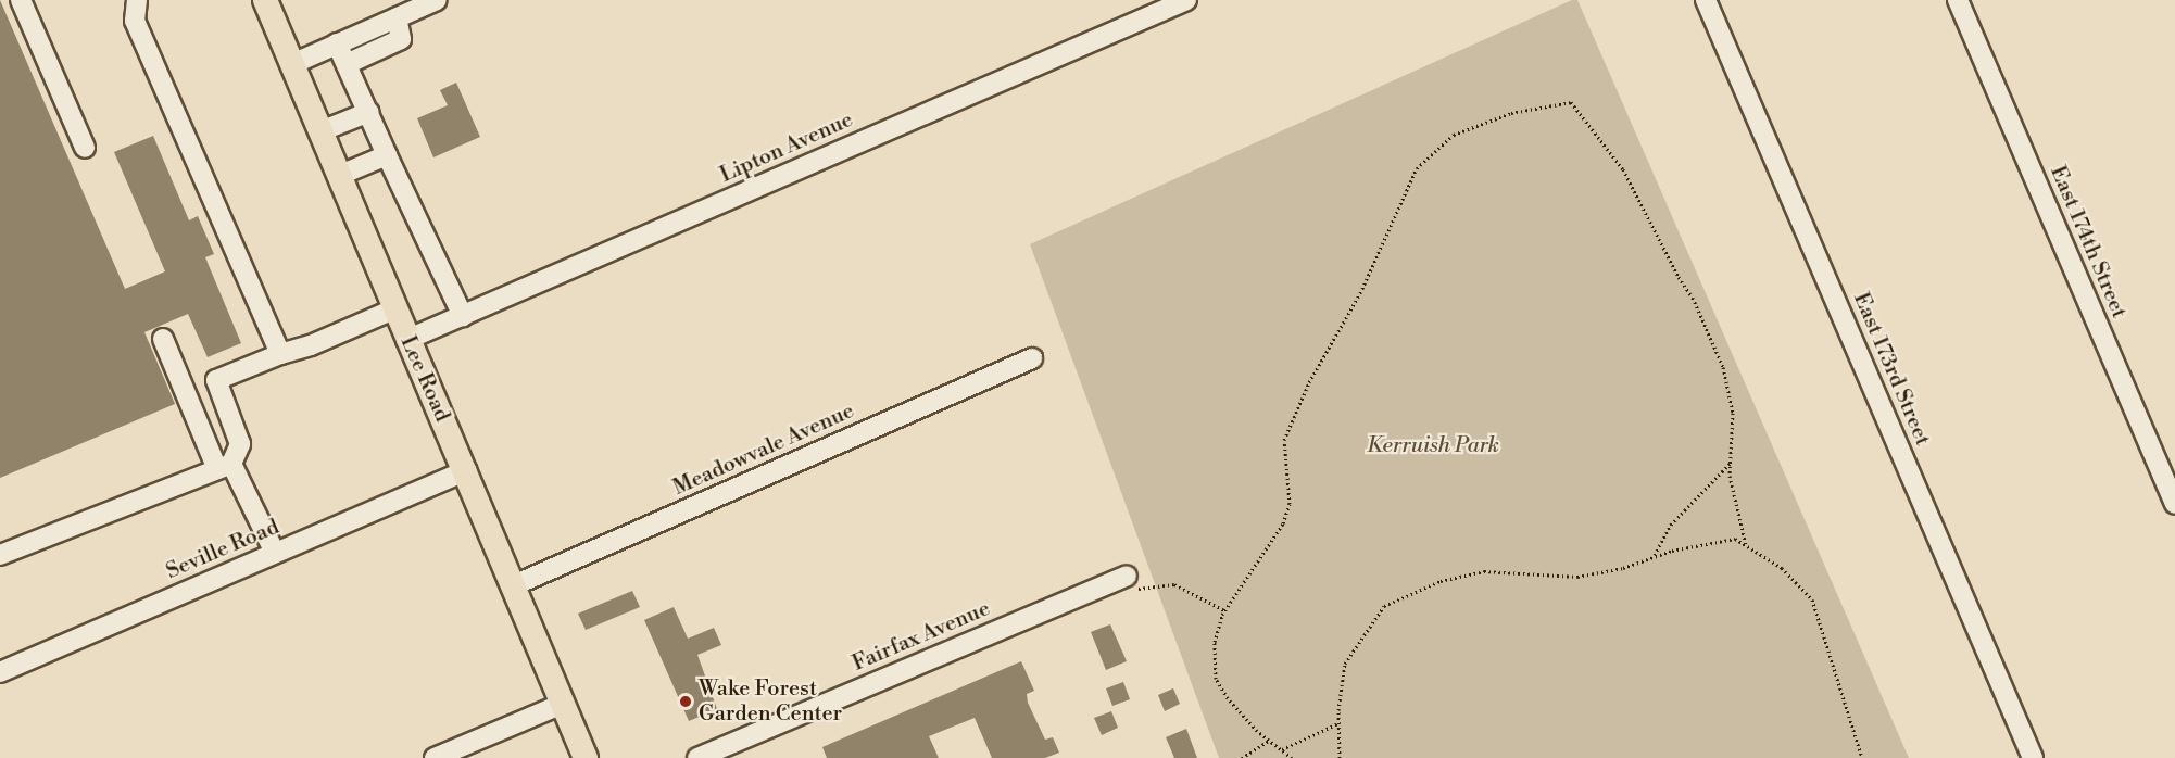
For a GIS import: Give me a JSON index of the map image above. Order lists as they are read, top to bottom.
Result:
{
  "streets": {
    "main road": ["Lee Road"],
    "street": [
      "Lipton Avenue",
      "East 174th Street",
      "East 173rd Street",
      "Meadowvale Avenue",
      "Seville Road",
      "Fairfax Avenue"
    ]
  },
  "crossings": [
    ["Lipton Avenue", "Lee Road"],
    ["Lee Road", "Meadowvale Avenue"],
    ["Lee Road", "Seville Road"]
  ],
  "parks": ["Kerruish Park"],
  "places": ["Wake Forest Garden Center"]
}
